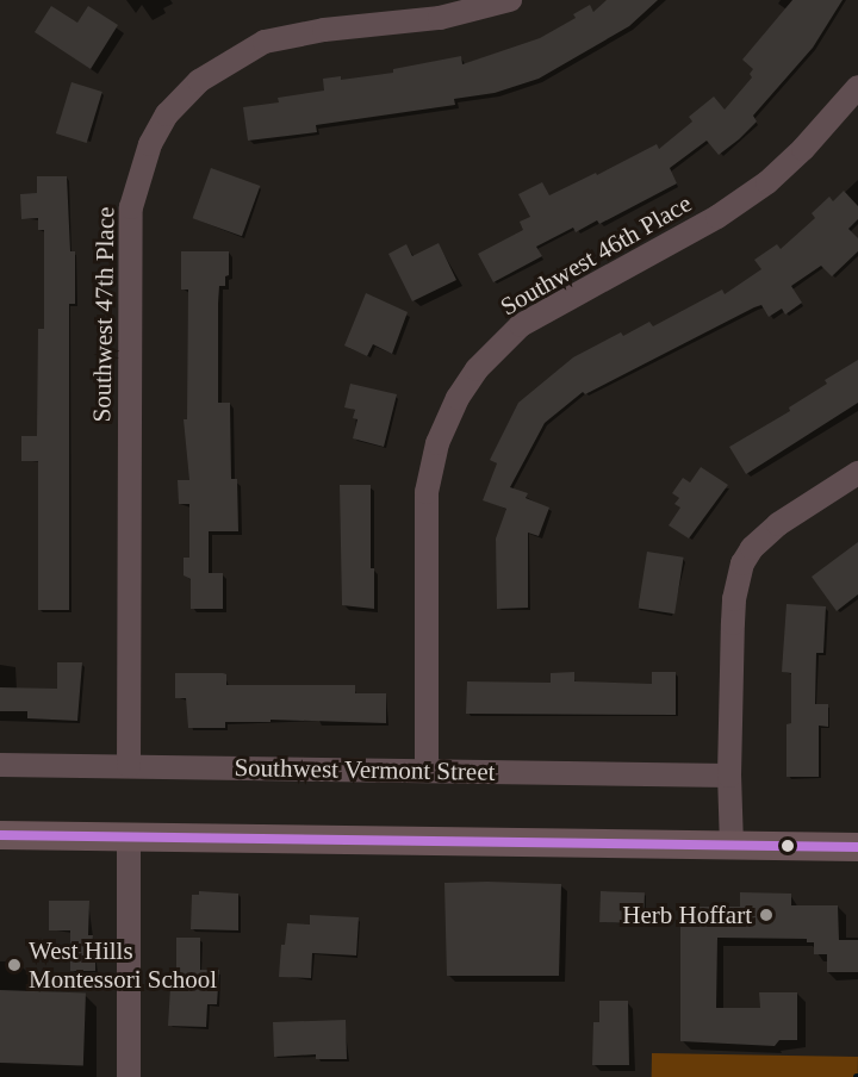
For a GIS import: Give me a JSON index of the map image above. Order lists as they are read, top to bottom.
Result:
{
  "streets": {
    "street": ["Southwest 46th Place", "Southwest 47th Place", "Southwest Vermont Street"]
  },
  "crossings": [
    ["Southwest 46th Place", "Southwest Vermont Street"],
    ["Southwest 47th Place", "Southwest Vermont Street"]
  ],
  "places": ["Herb Hoffart", "West Hills Montessori School"]
}
